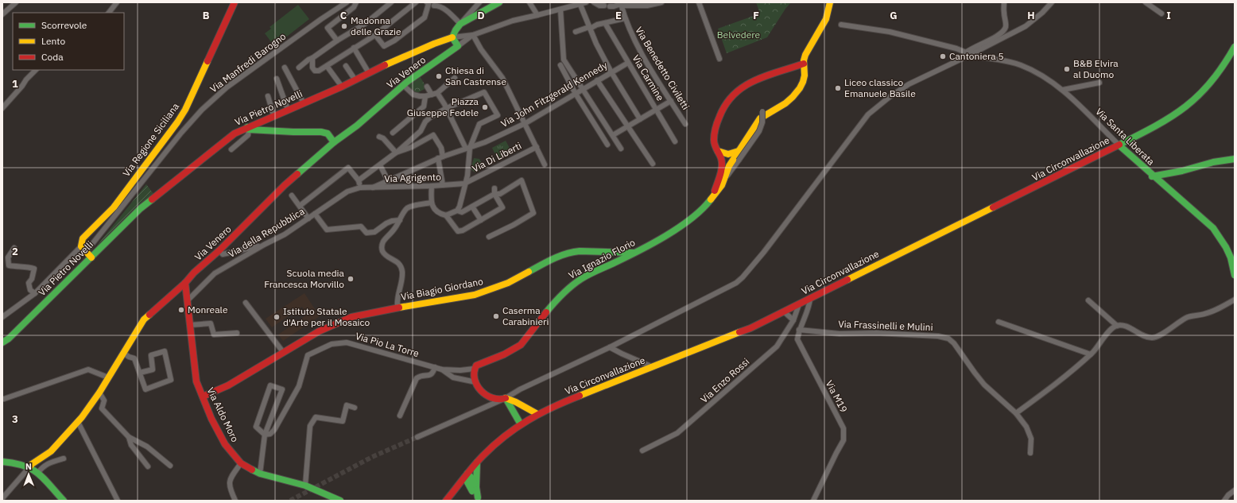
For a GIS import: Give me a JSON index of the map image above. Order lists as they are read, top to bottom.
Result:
{
  "streets": {
    "street": [
      "Via Manfredi Barogno",
      "Via Benedetto Civiletti",
      "Via Venero",
      "Via Carmine",
      "Via John Fitzgerald Kennedy",
      "Via Pietro Novelli",
      "Via Santa Liberata",
      "Via Regione Siciliana",
      "Via Di Liberti",
      "Via Circonvallazione",
      "Via Agrigento",
      "Via della Repubblica",
      "Via Ignazio Florio",
      "Via Biagio Giordano",
      "Via Frassinelli e Mulini",
      "Via Pio La Torre",
      "Via Enzo Rossi",
      "Via M19",
      "Via Aldo Moro"
    ]
  },
  "crossings": [
    ["Via Venero", "Via Pietro Novelli"],
    ["Via Venero", "Via Aldo Moro"],
    ["Via Carmine", "Via John Fitzgerald Kennedy"],
    ["Via John Fitzgerald Kennedy", "Via Agrigento"],
    ["Via Santa Liberata", "Via Circonvallazione"],
    ["Via Di Liberti", "Via Agrigento"],
    ["Via Circonvallazione", "Via Enzo Rossi"],
    ["Via Circonvallazione", "Via M19"],
    ["Via Agrigento", "Via della Repubblica"],
    ["Via della Repubblica", "Via Aldo Moro"],
    ["Via Ignazio Florio", "Via Biagio Giordano"],
    ["Via Biagio Giordano", "Via Aldo Moro"],
    ["Via Frassinelli e Mulini", "Via M19"]
  ],
  "parks": ["Belvedere"],
  "places": [
    "Madonna delle Grazie",
    "Cantoniera 5",
    "B&B Elvira al Duomo",
    "Chiesa di San Castrense",
    "Liceo classico Emanuele Basile",
    "Piazza Giuseppe Fedele",
    "Scuola media Francesca Morvillo",
    "Monreale",
    "Caserma Carabinieri",
    "Istituto Statale d'Arte per il Mosaico"
  ],
  "legend": ["Scorrevole", "Lento", "Coda"],
  "north": "top",
  "grid": {
    "columns": [
      "B",
      "C",
      "D",
      "E",
      "F",
      "G",
      "H",
      "I"
    ],
    "rows": ["1", "2", "3"]
  }
}
